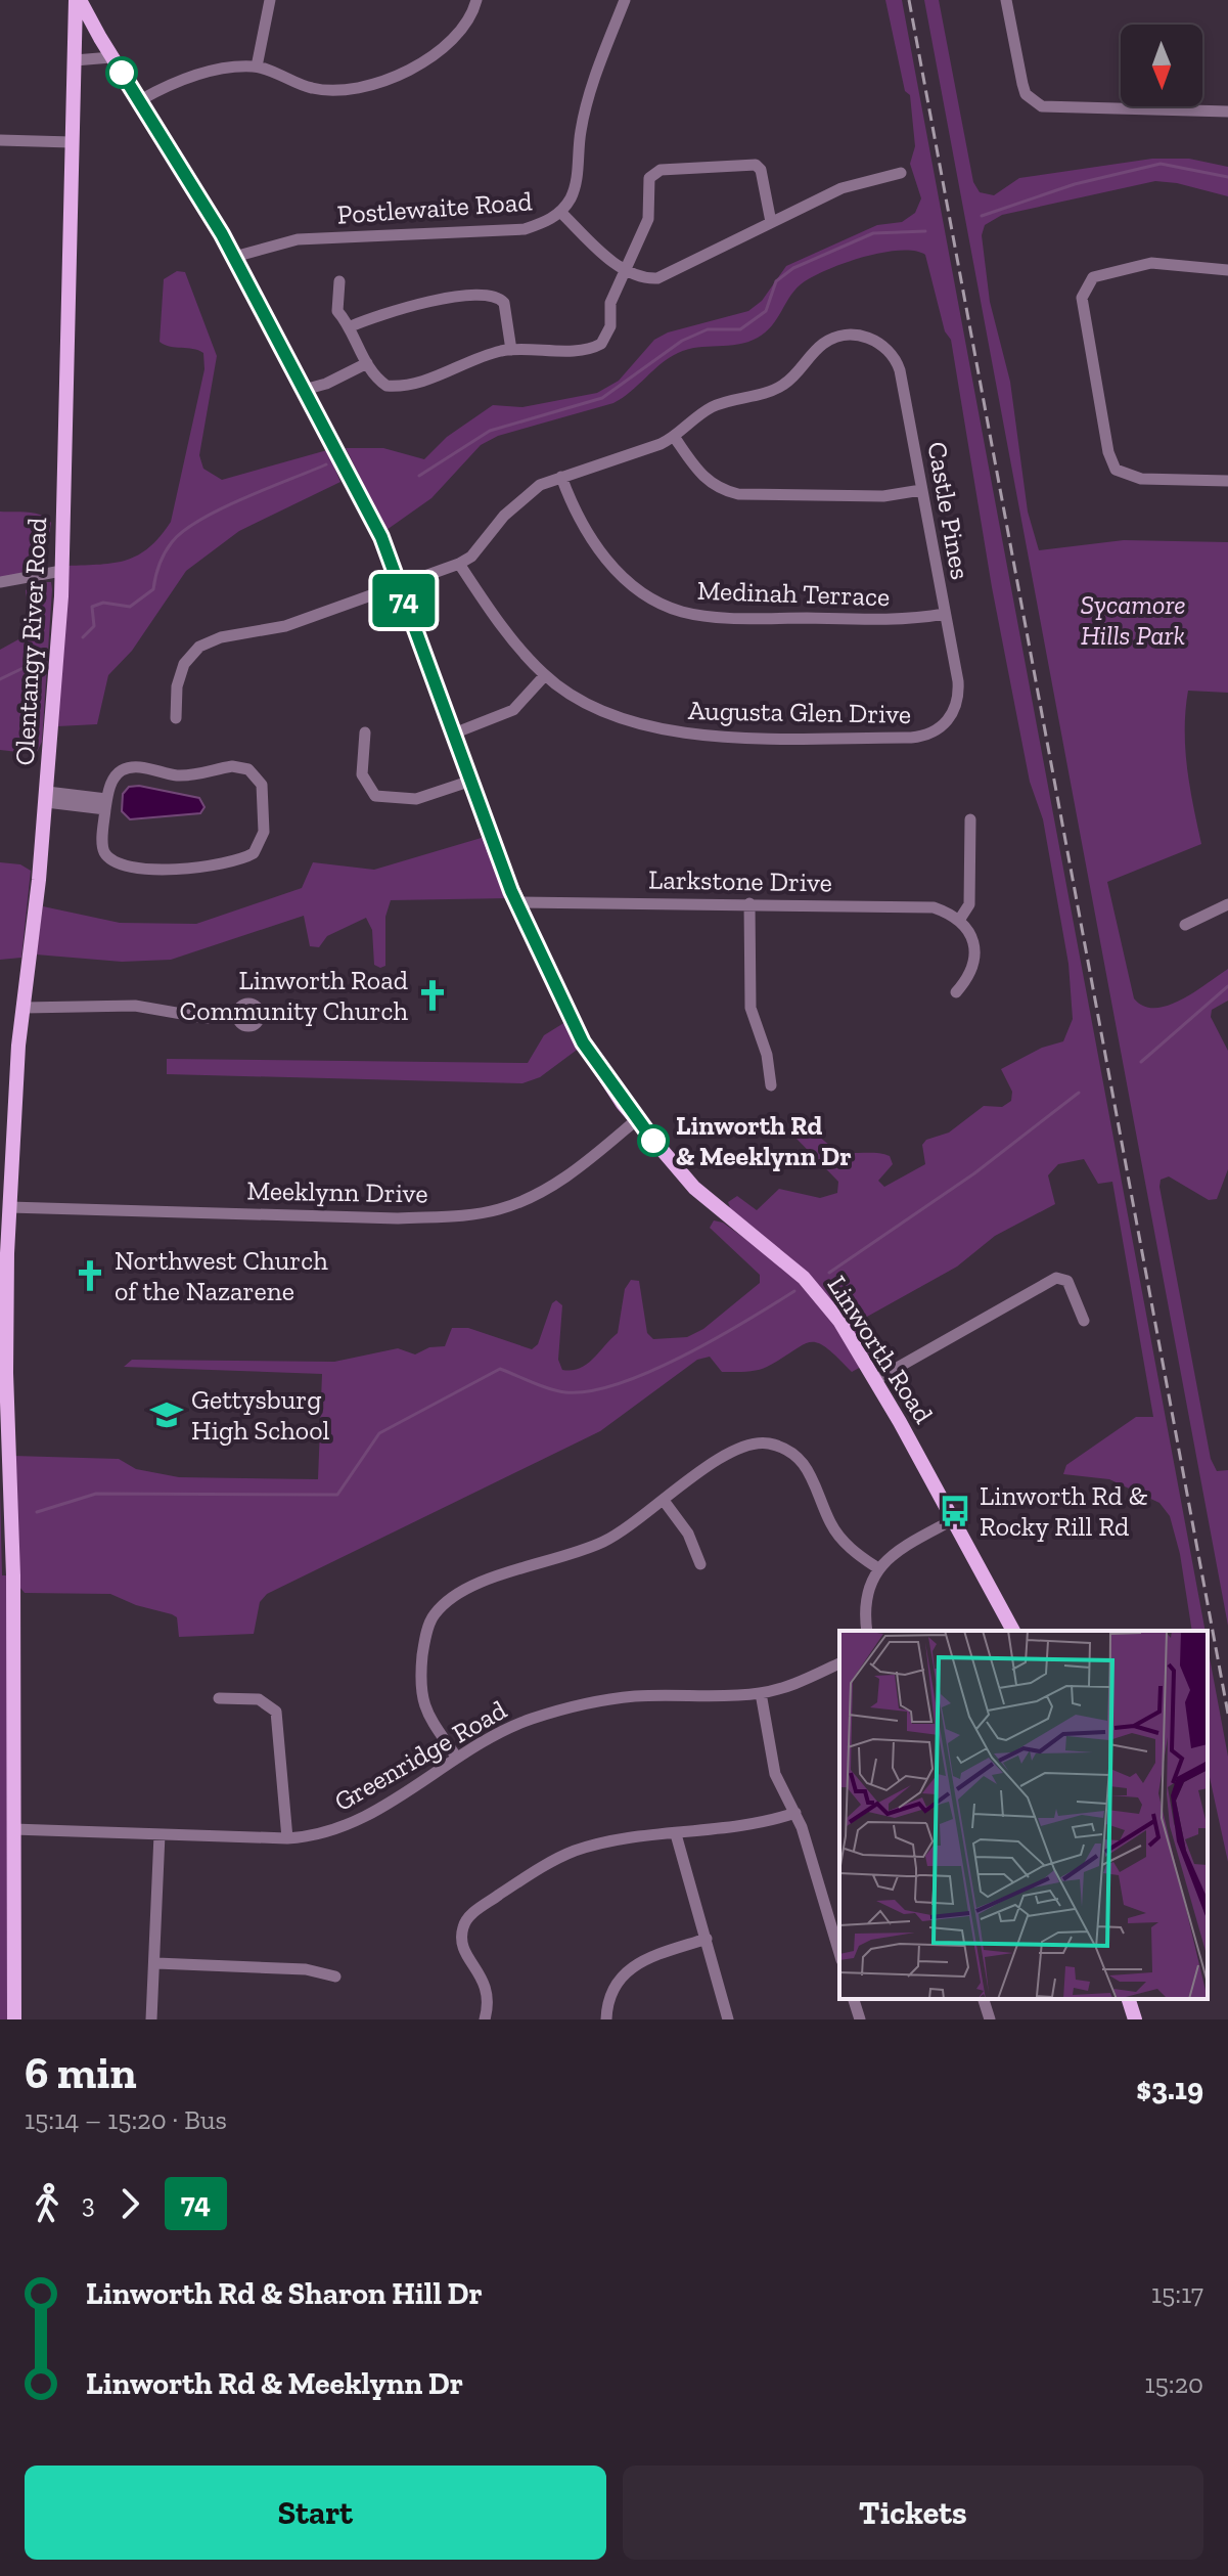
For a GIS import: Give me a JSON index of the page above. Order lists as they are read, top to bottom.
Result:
{
  "streets": {
    "main road": ["Olentangy River Road", "Linworth Road"],
    "street": [
      "Postlewaite Road",
      "Castle Pines",
      "Medinah Terrace",
      "Augusta Glen Drive",
      "Larkstone Drive",
      "Meeklynn Drive",
      "Greenridge Road"
    ]
  },
  "crossings": [
    ["Postlewaite Road", "Linworth Road"],
    ["Castle Pines", "Medinah Terrace"],
    ["Castle Pines", "Augusta Glen Drive"],
    ["Olentangy River Road", "Meeklynn Drive"],
    ["Olentangy River Road", "Linworth Road"],
    ["Olentangy River Road", "Greenridge Road"],
    ["Larkstone Drive", "Linworth Road"],
    ["Meeklynn Drive", "Linworth Road"]
  ],
  "parks": ["Sycamore Hills Park"],
  "places": {
    "church": ["Linworth Road Community Church", "Northwest Church of the Nazarene"],
    "other": ["Linworth Rd & Meeklynn Dr"],
    "school or university": ["Gettysburg High School"],
    "bus stop": ["Linworth Rd & Rocky Rill Rd"]
  },
  "lines": ["bus line 74"],
  "north": "bottom",
  "page": {
    "on_map": "74",
    "heading": ["6 min", "15:14 – 15:20 · Bus", "$3.19"],
    "legs": ["3", "74"],
    "list": [
      {
        "name": "Linworth Rd & Sharon Hill Dr",
        "value": "15:17"
      },
      {
        "name": "Linworth Rd & Meeklynn Dr",
        "value": "15:20"
      }
    ],
    "buttons": ["Start", "Tickets"]
  }
}
